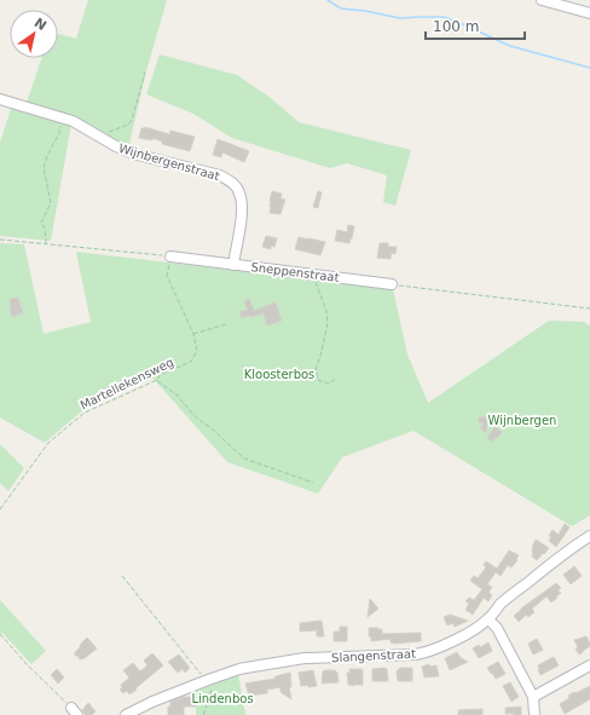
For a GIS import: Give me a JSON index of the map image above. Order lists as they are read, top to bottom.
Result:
{
  "streets": {
    "street": ["Wijnbergenstraat", "Sneppenstraat", "Slangenstraat"],
    "path": ["Martellekensweg"]
  },
  "crossings": [
    ["Wijnbergenstraat", "Sneppenstraat"],
    ["Sneppenstraat", "Martellekensweg"]
  ],
  "parks": ["Kloosterbos", "Wijnbergen", "Lindenbos"],
  "scale_bar": "100 m",
  "north": "top right"
}
